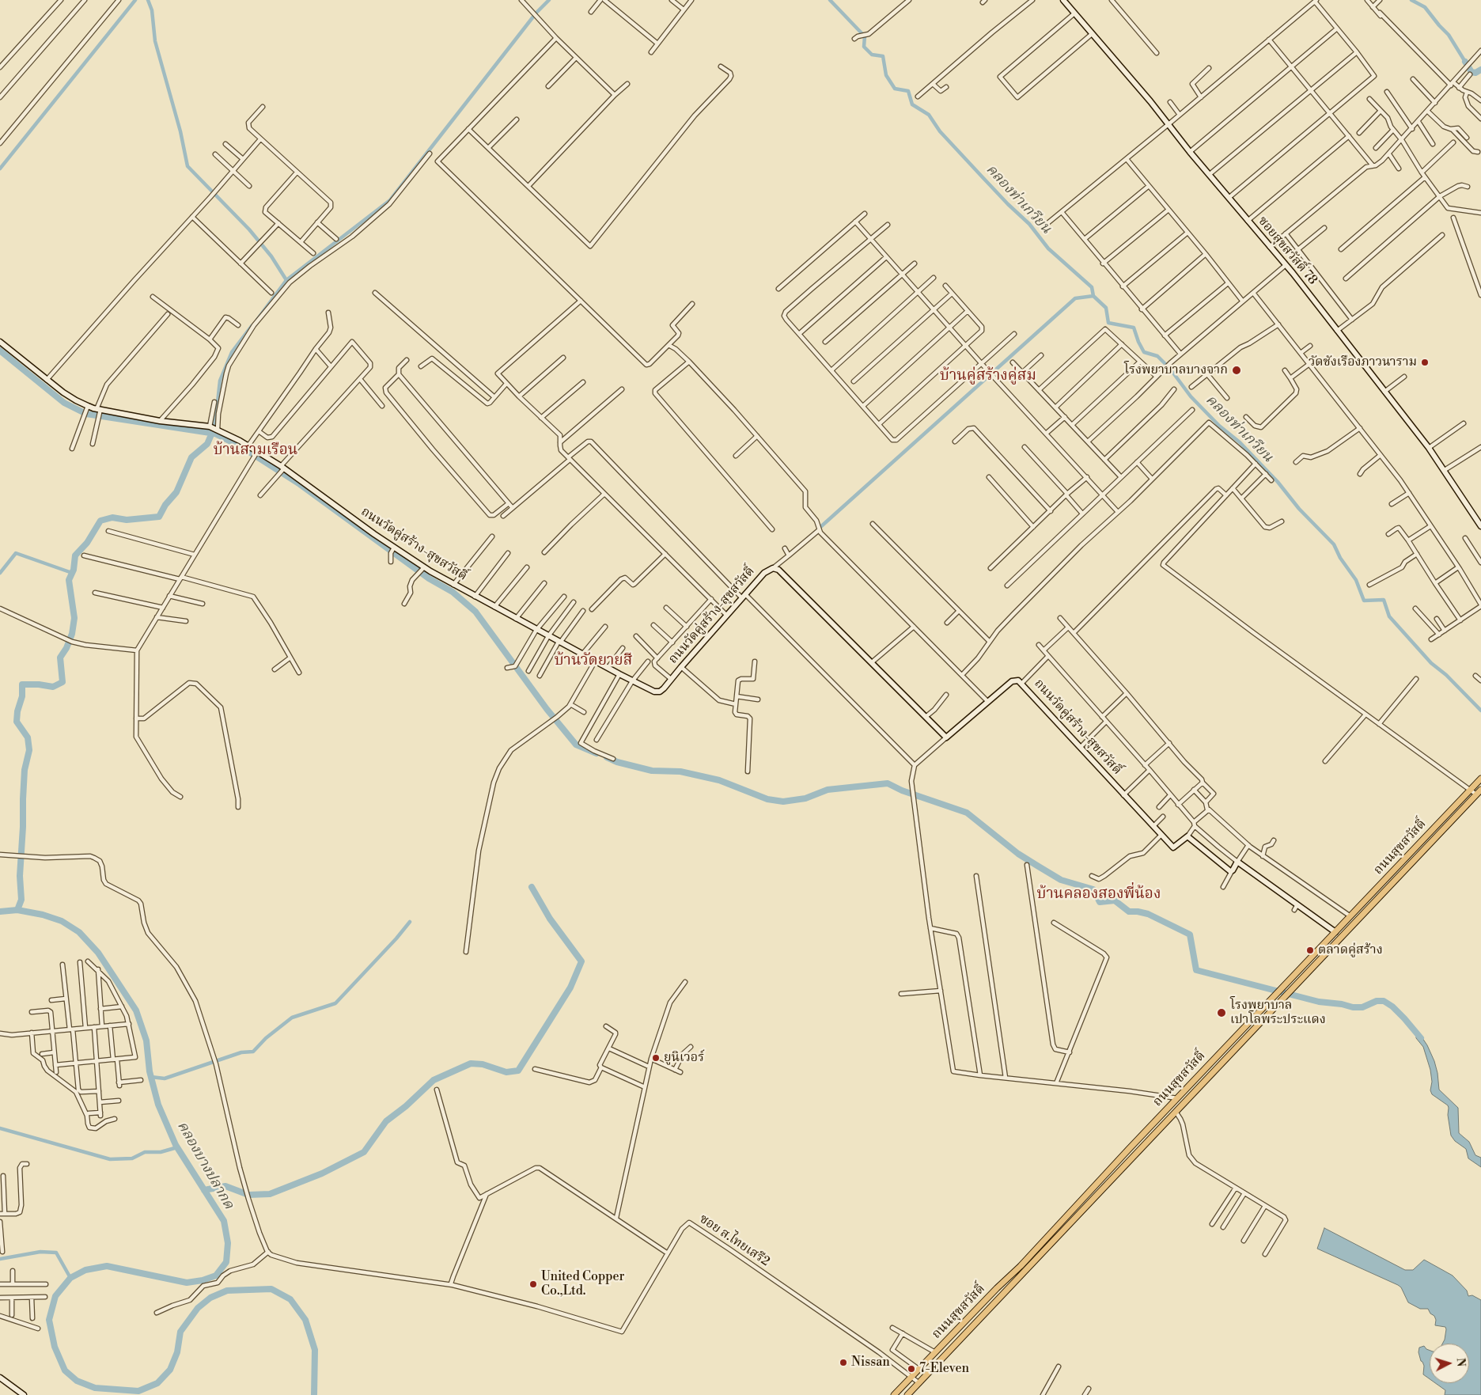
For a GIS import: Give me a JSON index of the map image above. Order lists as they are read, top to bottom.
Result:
{
  "streets": {
    "main road": ["ถนนสุขสวัสดิ์"],
    "street": ["ซอยสุขสวัสดิ์ 78", "ถนนวัดคู่สร้าง-สุขสวัสดิ์", "ซอย ส.ไทยเสรี2"]
  },
  "crossings": [
    ["ถนนสุขสวัสดิ์", "ซอย ส.ไทยเสรี2"]
  ],
  "districts": [
    "บ้านคู่สร้างคู่สม",
    "บ้านสามเรือน",
    "บ้านวัดยายสี",
    "บ้านคลองสองพี่น้อง"
  ],
  "water": ["คลองท่าเกวียน", "คลองบางปลากด"],
  "places": [
    "วัดชังเรืองภาวนาราม",
    "โรงพยาบาลบางจาก",
    "ตลาดคู่สร้าง",
    "โรงพยาบาล เปาโลพระประแดง",
    "ยูนิเวอร์",
    "United Copper Co.,Ltd.",
    "Nissan",
    "7-Eleven"
  ],
  "north": "right"
}
